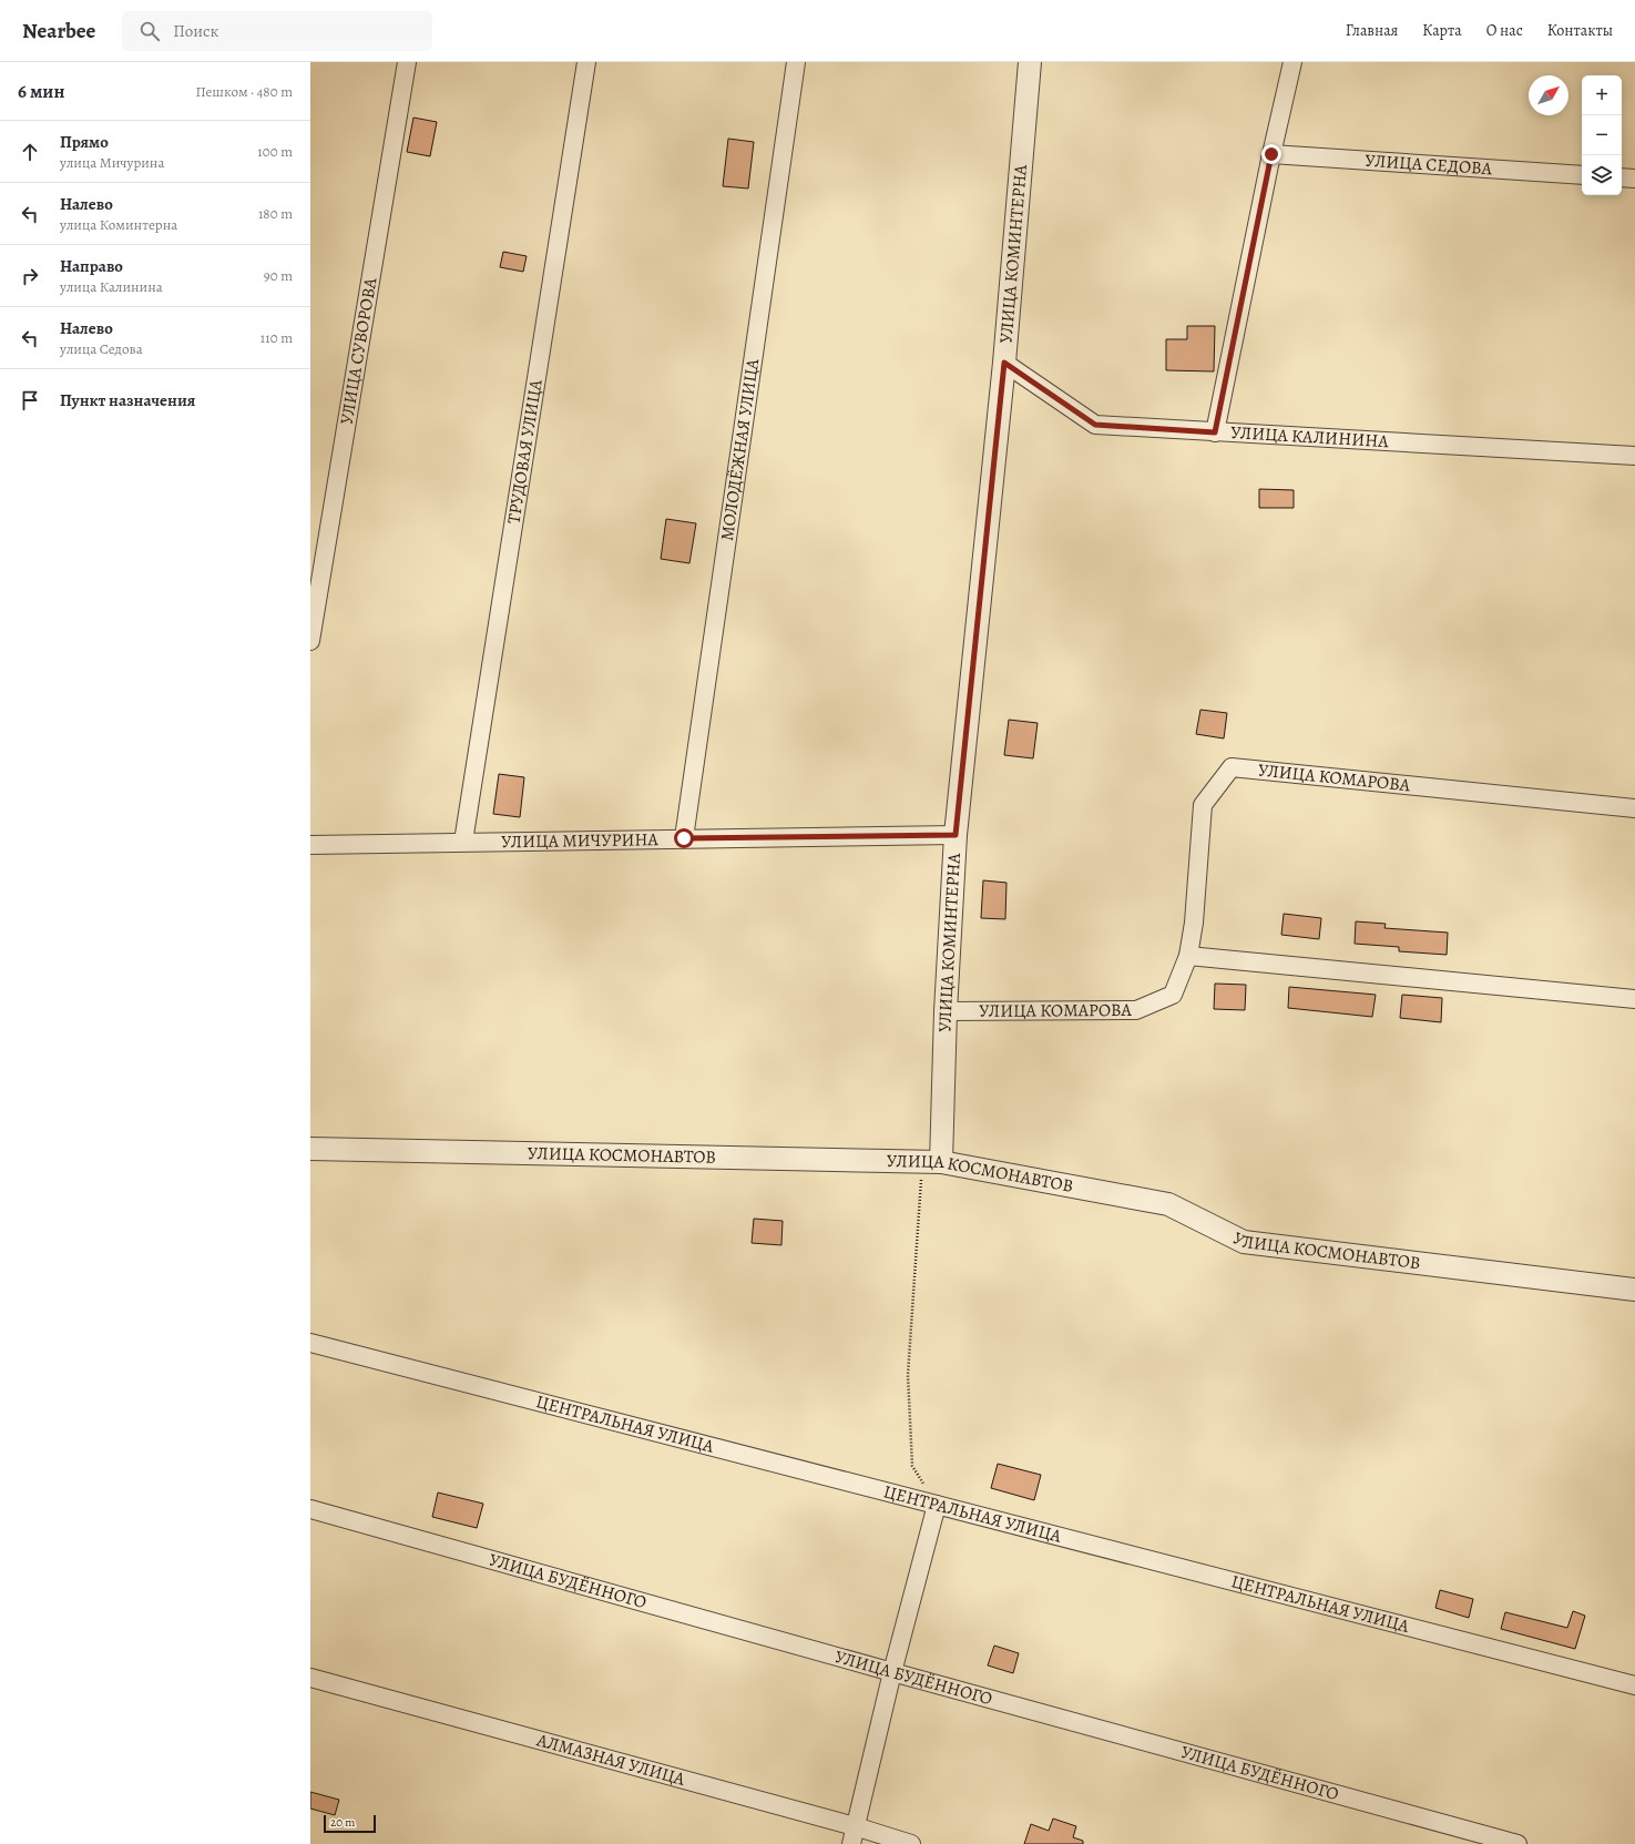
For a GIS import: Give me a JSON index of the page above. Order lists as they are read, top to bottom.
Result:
{
  "streets": {
    "street": [
      "УЛИЦА СЕДОВА",
      "УЛИЦА КОМИНТЕРНА",
      "УЛИЦА СУВОРОВА",
      "УЛИЦА КАЛИНИНА",
      "МОЛОДЁЖНАЯ УЛИЦА",
      "ТРУДОВАЯ УЛИЦА",
      "УЛИЦА КОМАРОВА",
      "УЛИЦА МИЧУРИНА",
      "УЛИЦА КОСМОНАВТОВ",
      "ЦЕНТРАЛЬНАЯ УЛИЦА",
      "УЛИЦА БУДЁННОГО",
      "АЛМАЗНАЯ УЛИЦА"
    ]
  },
  "crossings": [
    ["УЛИЦА КОМИНТЕРНА", "УЛИЦА КАЛИНИНА"],
    ["УЛИЦА КОМИНТЕРНА", "УЛИЦА КОМАРОВА"],
    ["УЛИЦА КОМИНТЕРНА", "УЛИЦА МИЧУРИНА"],
    ["УЛИЦА КОМИНТЕРНА", "УЛИЦА КОСМОНАВТОВ"],
    ["МОЛОДЁЖНАЯ УЛИЦА", "УЛИЦА МИЧУРИНА"],
    ["ТРУДОВАЯ УЛИЦА", "УЛИЦА МИЧУРИНА"]
  ],
  "scale_bar": "20 m",
  "north": "top right",
  "page": {
    "header": "Nearbee",
    "search": "Поиск",
    "nav": [
      "Главная",
      "Карта",
      "О нас",
      "Контакты"
    ],
    "heading": ["6 мин", "Пешком · 480 m"],
    "map_buttons": ["+", "−"],
    "list": [
      ["Прямо", "улица Мичурина", "100 m"],
      ["Налево", "улица Коминтерна", "180 m"],
      ["Направо", "улица Калинина", "90 m"],
      ["Налево", "улица Седова", "110 m"],
      "Пункт назначения"
    ],
    "scale": "20 m"
  }
}
